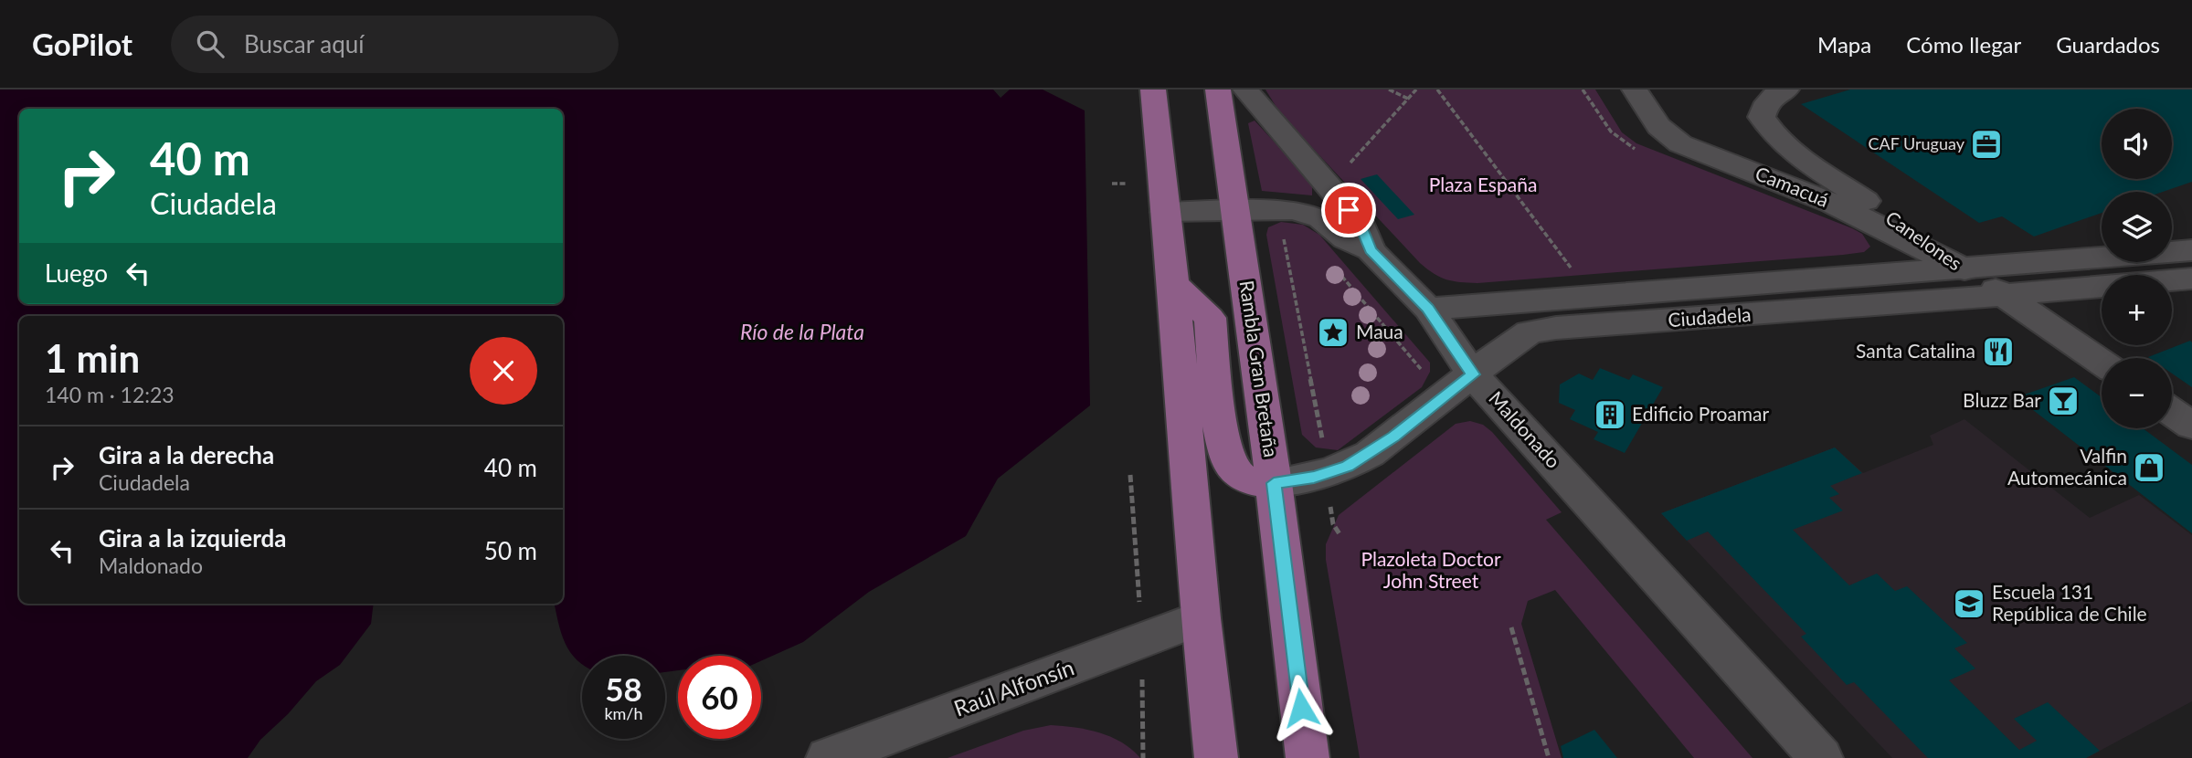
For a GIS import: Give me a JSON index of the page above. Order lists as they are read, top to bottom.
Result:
{
  "streets": {
    "main road": ["Rambla Gran Bretaña"],
    "street": [
      "Camacuá",
      "Canelones",
      "Ciudadela",
      "Maldonado",
      "Raúl Alfonsín"
    ]
  },
  "crossings": [
    ["Camacuá", "Canelones"],
    ["Camacuá", "Ciudadela"],
    ["Canelones", "Ciudadela"],
    ["Ciudadela", "Rambla Gran Bretaña"],
    ["Ciudadela", "Maldonado"]
  ],
  "water": ["Río de la Plata"],
  "parks": ["Plaza España", "Plazoleta Doctor John Street"],
  "places": {
    "office": ["CAF Uruguay"],
    "place": ["Maua"],
    "restaurant": ["Santa Catalina"],
    "bar": ["Bluzz Bar"],
    "building": ["Edificio Proamar"],
    "shop": ["Valfin Automecánica"],
    "school or university": ["Escuela 131 República de Chile"]
  },
  "page": {
    "header": "GoPilot",
    "search": "Buscar aquí",
    "nav": ["Mapa", "Cómo llegar", "Guardados"],
    "map_buttons": ["+", "−"],
    "turn": ["40 m", "Ciudadela"],
    "then": "Luego",
    "heading": ["1 min", "140 m · 12:23"],
    "list": [
      {
        "name": "Gira a la derecha",
        "note": "Ciudadela",
        "value": "40 m"
      },
      {
        "name": "Gira a la izquierda",
        "note": "Maldonado",
        "value": "50 m"
      }
    ],
    "speed": "58 km/h",
    "limit": "60"
  }
}
